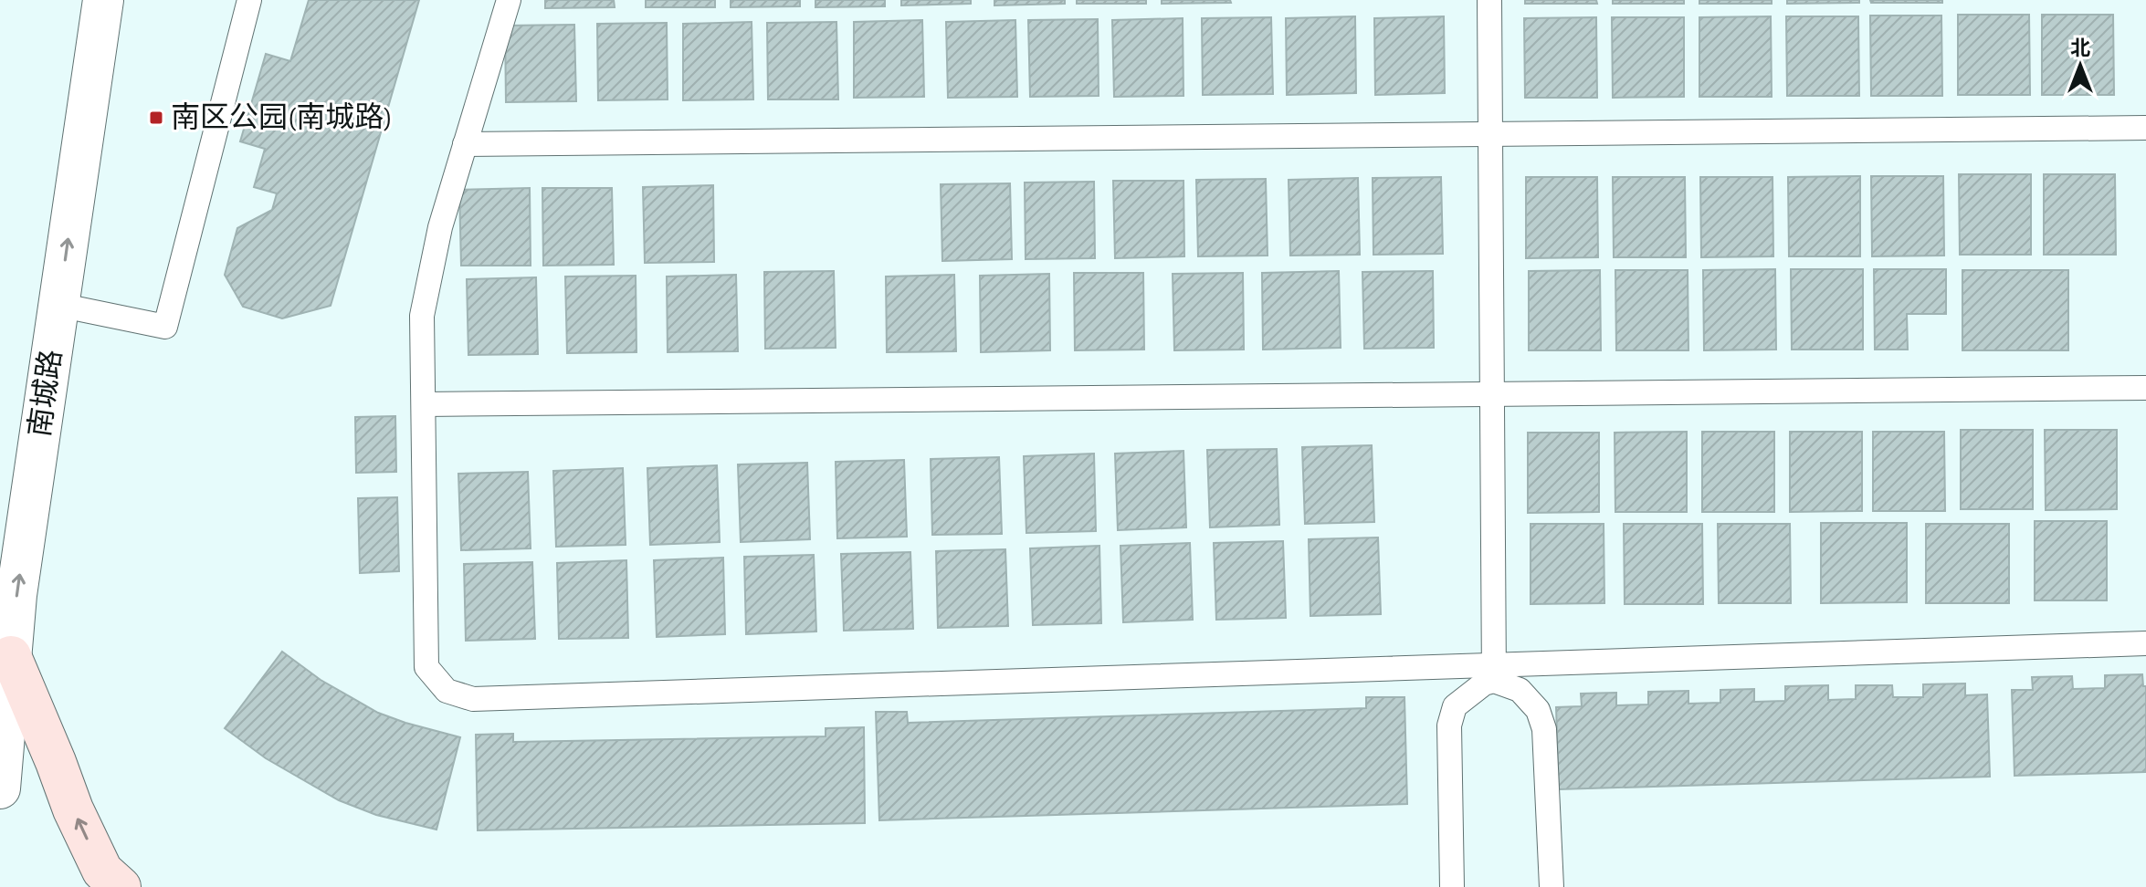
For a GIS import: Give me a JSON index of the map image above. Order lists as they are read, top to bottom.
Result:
{
  "streets": {
    "street": ["南城路"]
  },
  "one_way": ["南城路"],
  "places": {
    "transit": ["南区公园(南城路)"]
  },
  "north": "top"
}
